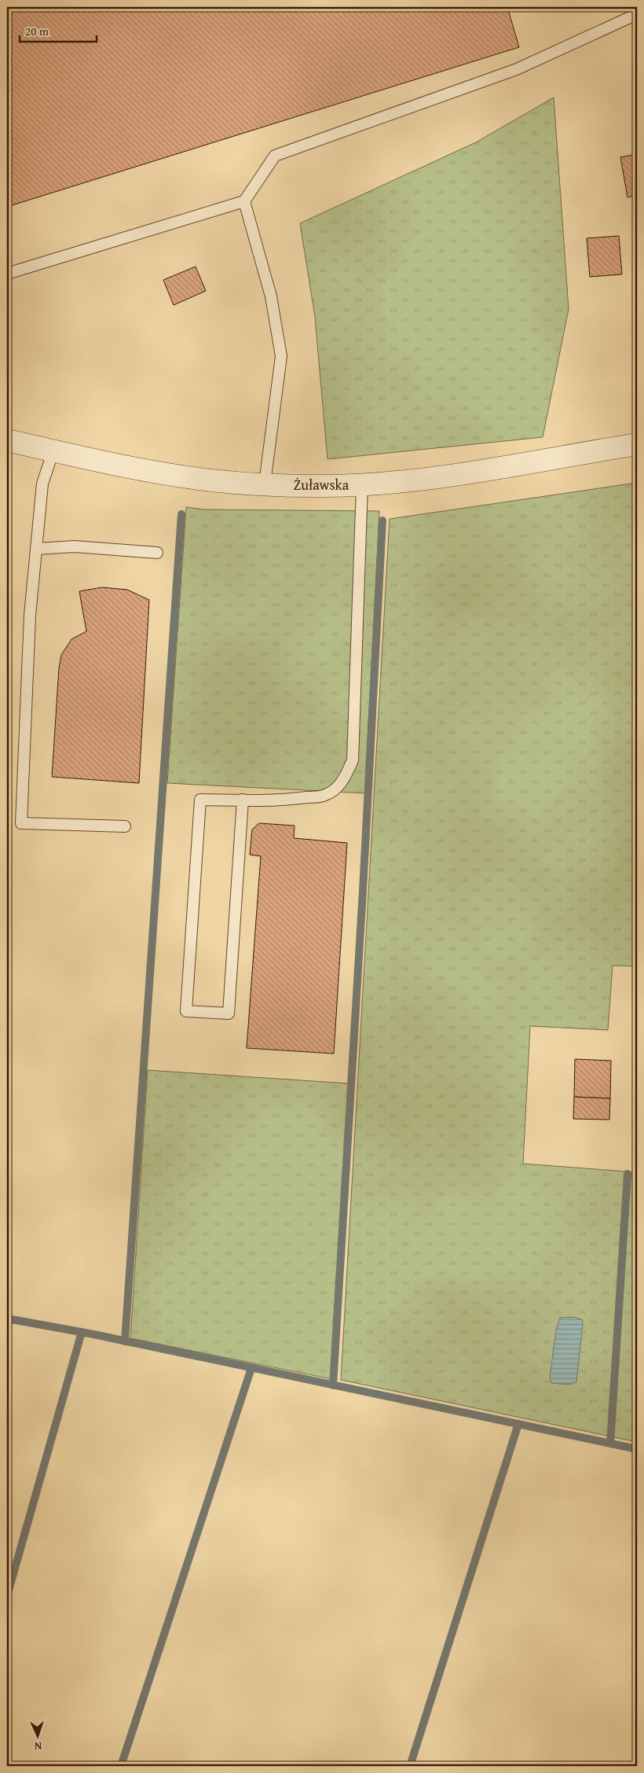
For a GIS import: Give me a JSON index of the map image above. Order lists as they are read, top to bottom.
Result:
{
  "streets": {
    "street": ["Żuławska"]
  },
  "scale_bar": "20 m",
  "north": "bottom"
}
